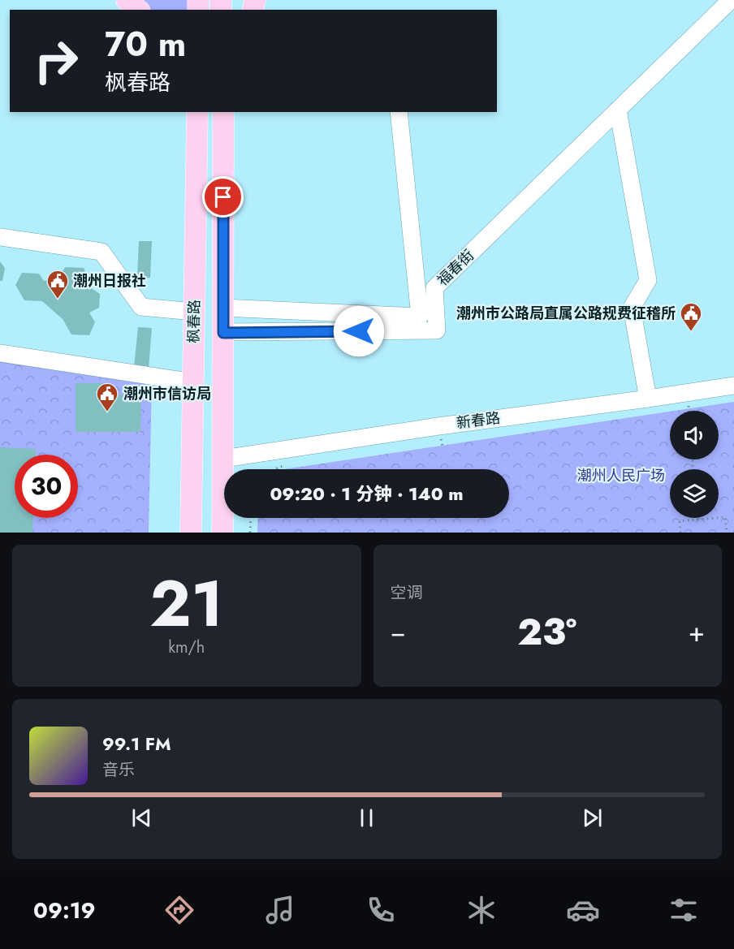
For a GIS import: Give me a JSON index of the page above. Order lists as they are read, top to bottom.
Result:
{
  "streets": {
    "main road": ["枫春路"],
    "street": ["福春街", "新春路"]
  },
  "crossings": [
    ["福春街", "枫春路"],
    ["枫春路", "新春路"]
  ],
  "parks": ["潮州人民广场"],
  "places": {
    "public building": ["潮州日报社", "潮州市公路局直属公路规费征稽所", "潮州市信访局"]
  },
  "page": {
    "turn": ["70 m", "枫春路"],
    "limit": "30",
    "trip": "09:20 · 1 分钟 · 140 m",
    "tile": [
      ["21", "km/h"],
      "空调"
    ],
    "heat": ["−", "23°", "+"],
    "song": ["99.1 FM", "音乐"],
    "tabs": "09:19"
  }
}
